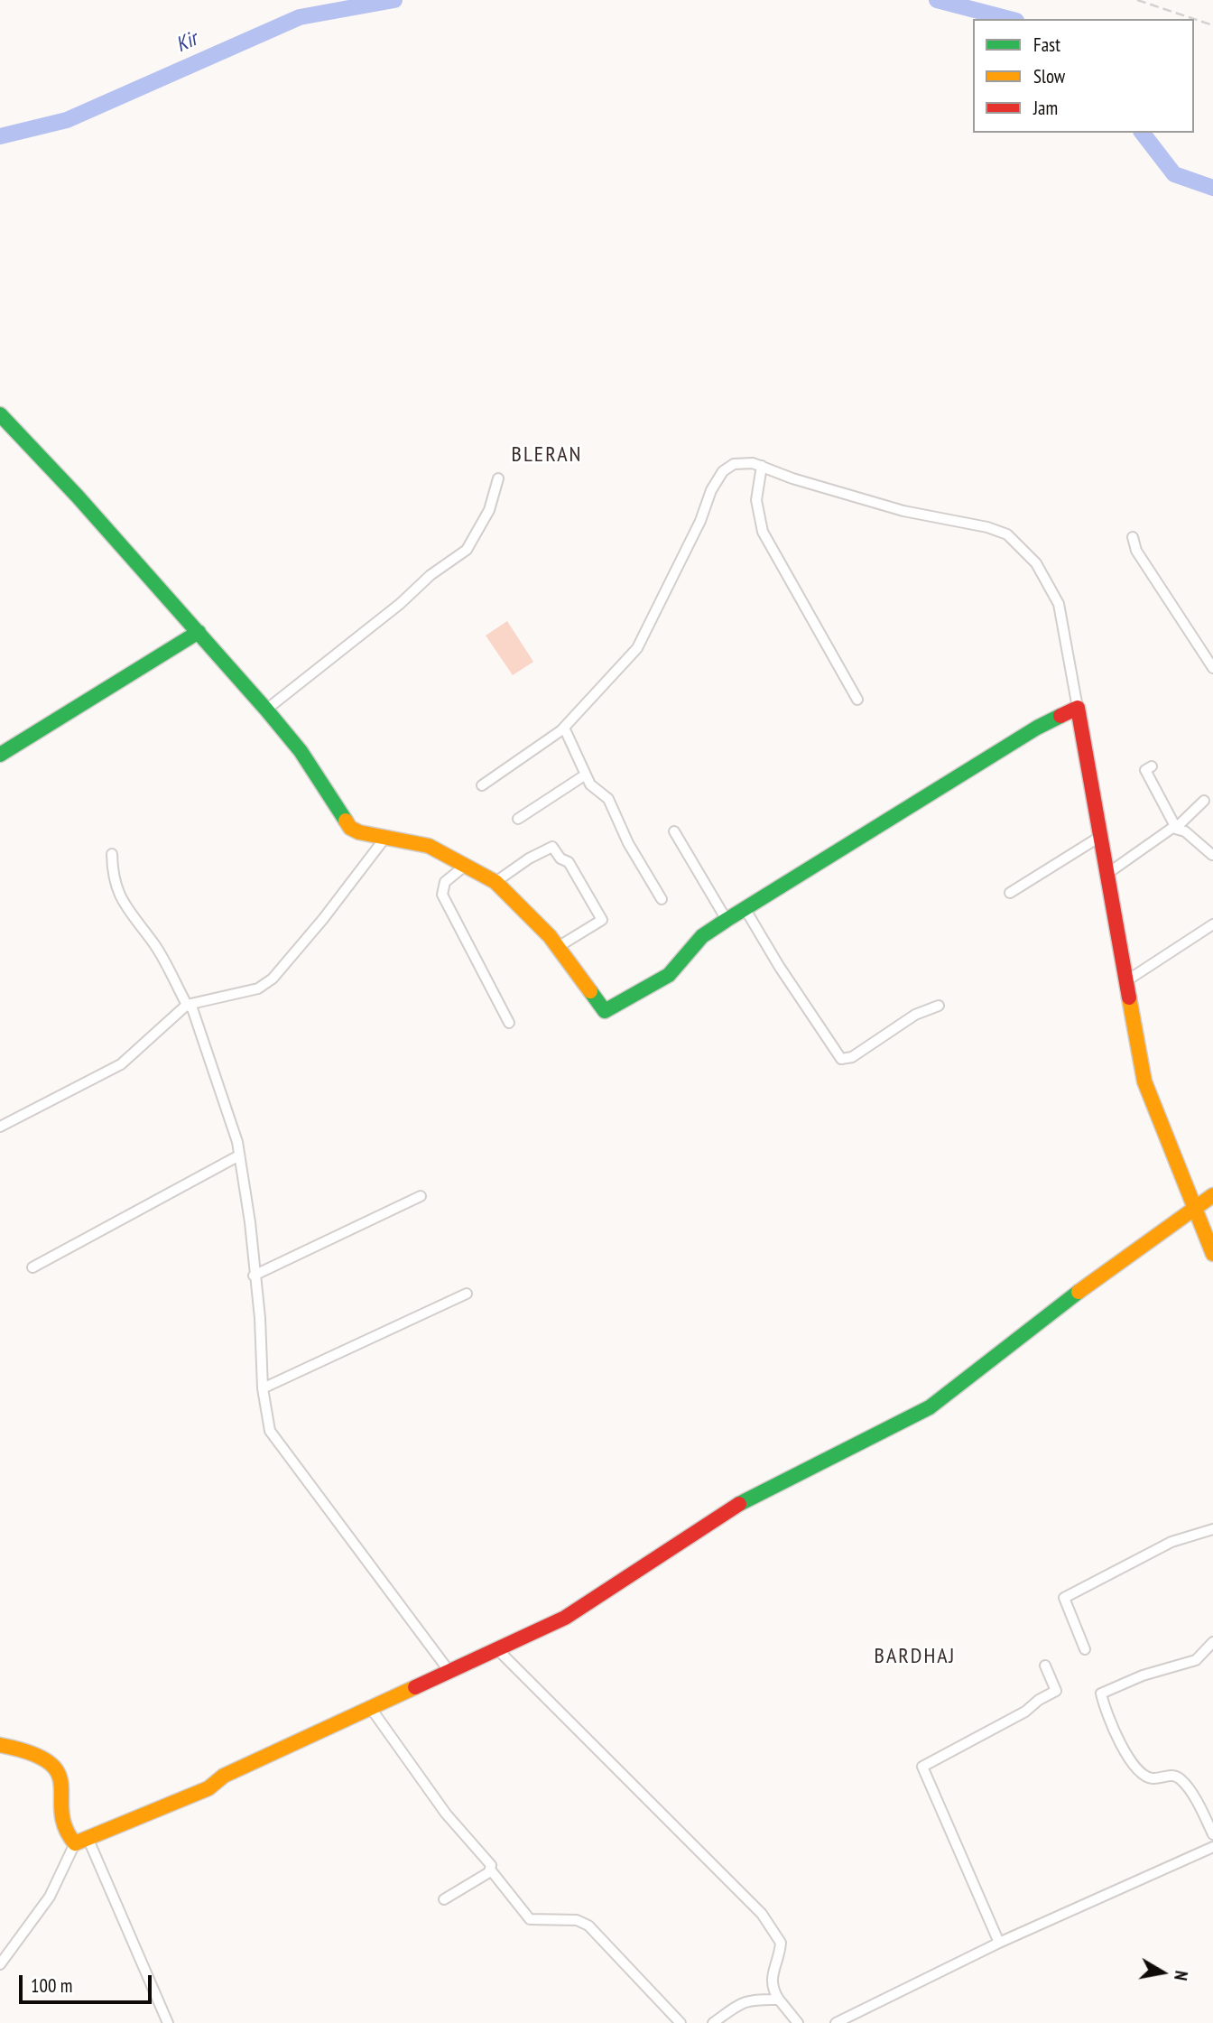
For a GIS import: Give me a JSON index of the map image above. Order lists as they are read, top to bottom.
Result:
{
  "districts": ["BLERAN", "BARDHAJ"],
  "water": ["Kir"],
  "legend": ["Fast", "Slow", "Jam"],
  "scale_bar": "100 m",
  "north": "right"
}
